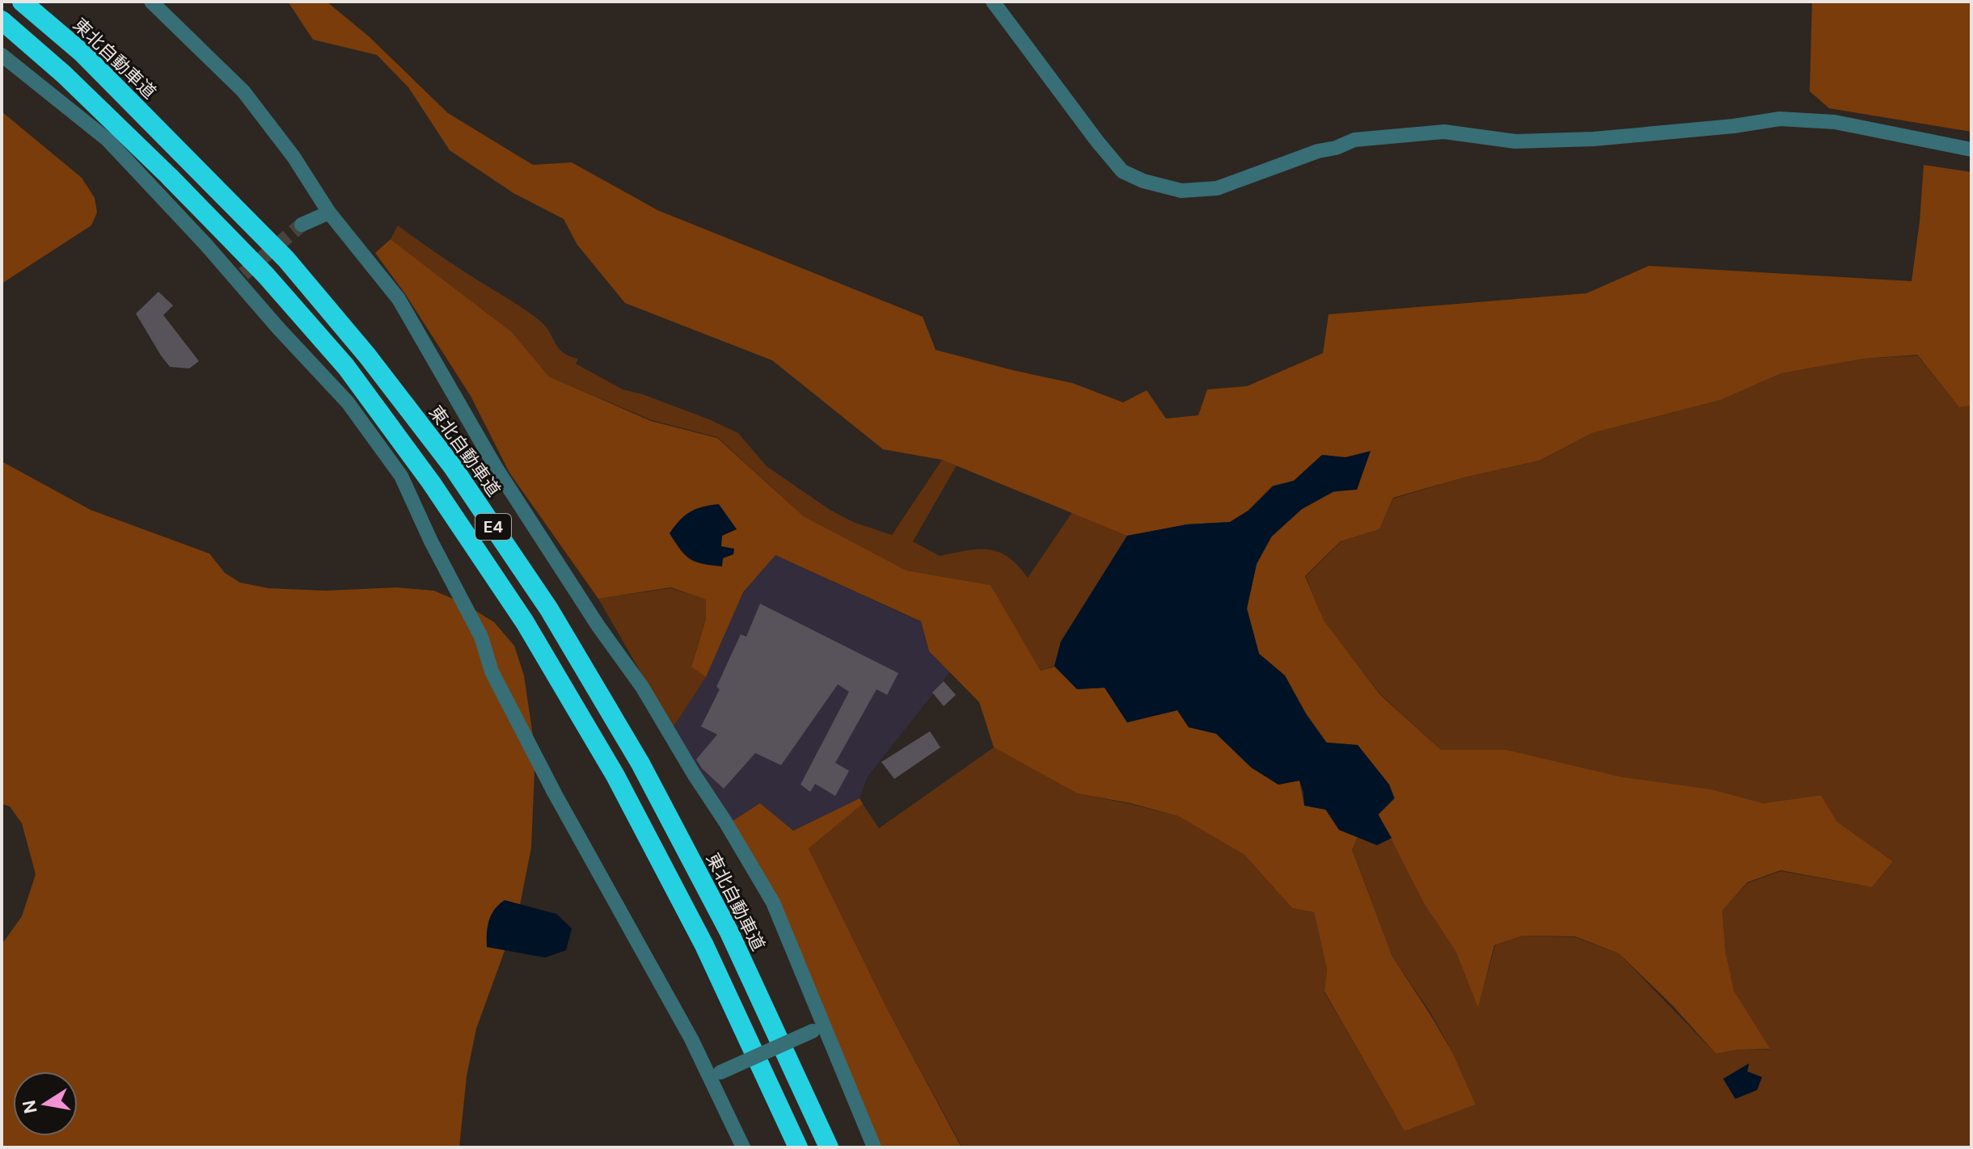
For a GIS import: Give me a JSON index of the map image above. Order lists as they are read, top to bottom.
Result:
{
  "streets": {
    "highway": ["東北自動車道", "E4"]
  },
  "north": "left"
}
